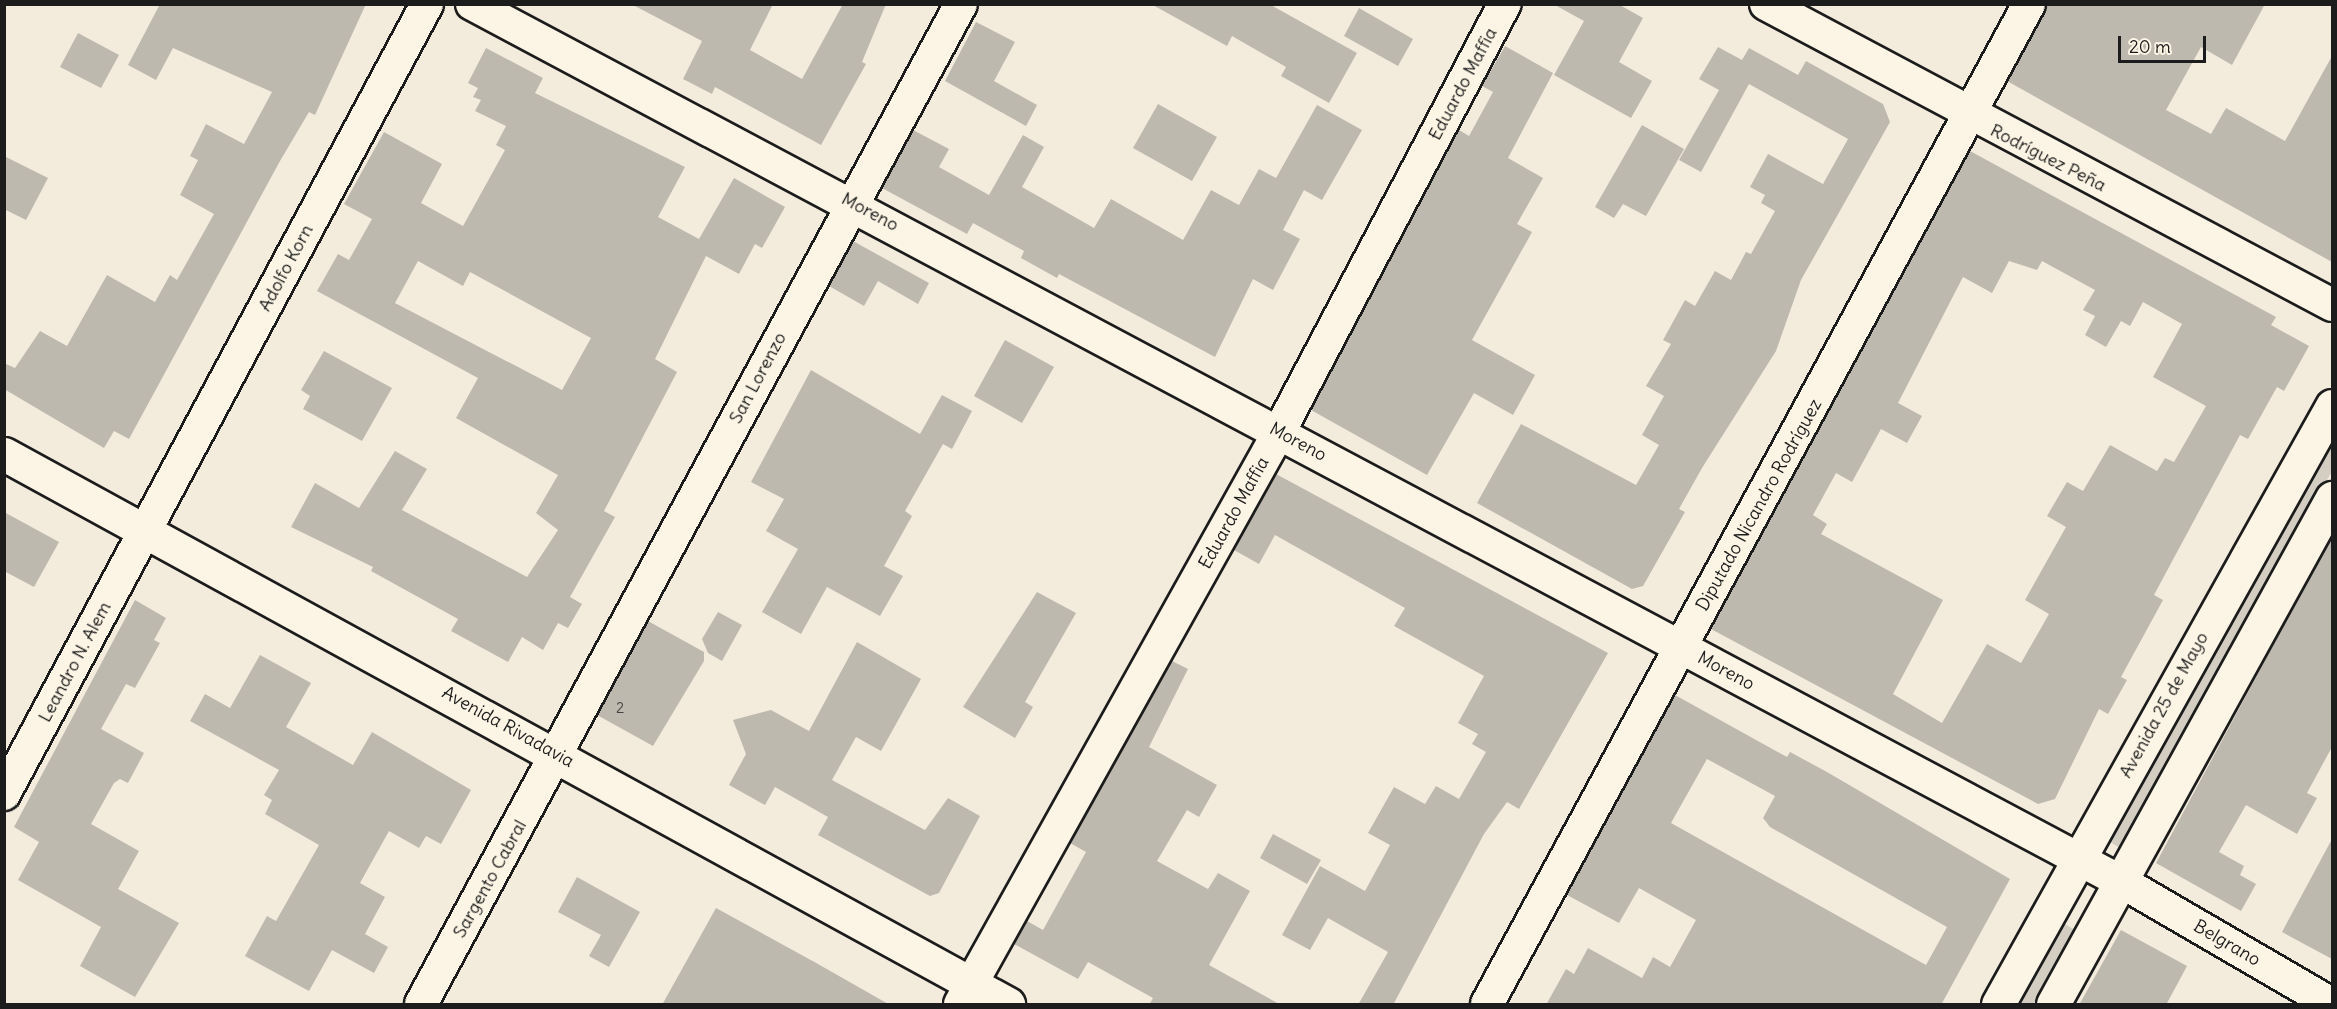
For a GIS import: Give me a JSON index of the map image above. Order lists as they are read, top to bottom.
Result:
{
  "streets": {
    "main road": ["Avenida 25 de Mayo", "Avenida Rivadavia"],
    "street": [
      "Eduardo Maffia",
      "Rodríguez Peña",
      "Moreno",
      "Adolfo Korn",
      "San Lorenzo",
      "Diputado Nicandro Rodríguez",
      "Leandro N. Alem",
      "Sargento Cabral",
      "Belgrano"
    ]
  },
  "crossings": [
    ["Eduardo Maffia", "Moreno"],
    ["Eduardo Maffia", "Avenida Rivadavia"],
    ["Rodríguez Peña", "Diputado Nicandro Rodríguez"],
    ["Moreno", "San Lorenzo"],
    ["Moreno", "Diputado Nicandro Rodríguez"],
    ["Moreno", "Avenida 25 de Mayo"],
    ["Moreno", "Belgrano"],
    ["Adolfo Korn", "Leandro N. Alem"],
    ["Adolfo Korn", "Avenida Rivadavia"],
    ["San Lorenzo", "Avenida Rivadavia"],
    ["San Lorenzo", "Sargento Cabral"],
    ["Leandro N. Alem", "Avenida Rivadavia"],
    ["Avenida Rivadavia", "Sargento Cabral"]
  ],
  "house_numbers": ["2"],
  "scale_bar": "20 m"
}
